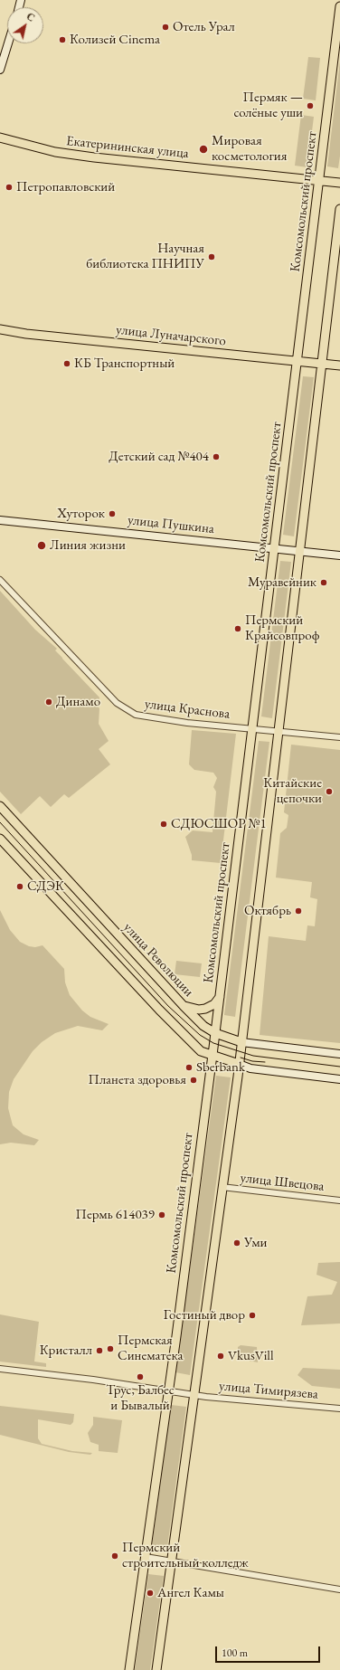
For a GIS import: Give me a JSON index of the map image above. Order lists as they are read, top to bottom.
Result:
{
  "streets": {
    "main road": [
      "Екатерининская улица",
      "Комсомольский проспект",
      "улица Луначарского",
      "улица Пушкина",
      "улица Революции"
    ],
    "street": ["улица Краснова", "улица Швецова", "улица Тимирязева"]
  },
  "crossings": [
    ["Екатерининская улица", "Комсомольский проспект"],
    ["Комсомольский проспект", "улица Луначарского"],
    ["Комсомольский проспект", "улица Пушкина"],
    ["Комсомольский проспект", "улица Краснова"],
    ["Комсомольский проспект", "улица Революции"],
    ["Комсомольский проспект", "улица Тимирязева"]
  ],
  "places": [
    "Отель Урал",
    "Колизей Cinema",
    "Пермяк — солёные уши",
    "Мировая косметология",
    "Петропавловский",
    "Научная библиотека ПНИПУ",
    "КБ Транспортный",
    "Детский сад №404",
    "Хуторок",
    "Линия жизни",
    "Муравейник",
    "Пермский Крайсовпроф",
    "Динамо",
    "Китайские цепочки",
    "СДЮСШОР №1",
    "СДЭК",
    "Октябрь",
    "Sberbank",
    "Планета здоровья",
    "Пермь 614039",
    "Уми",
    "Гостиный двор",
    "Пермская Синематека",
    "Кристалл",
    "VkusVill",
    "Трус, Балбес и Бывалый",
    "Пермский строительный колледж",
    "Ангел Камы"
  ],
  "scale_bar": "100 m",
  "north": "top right"
}
